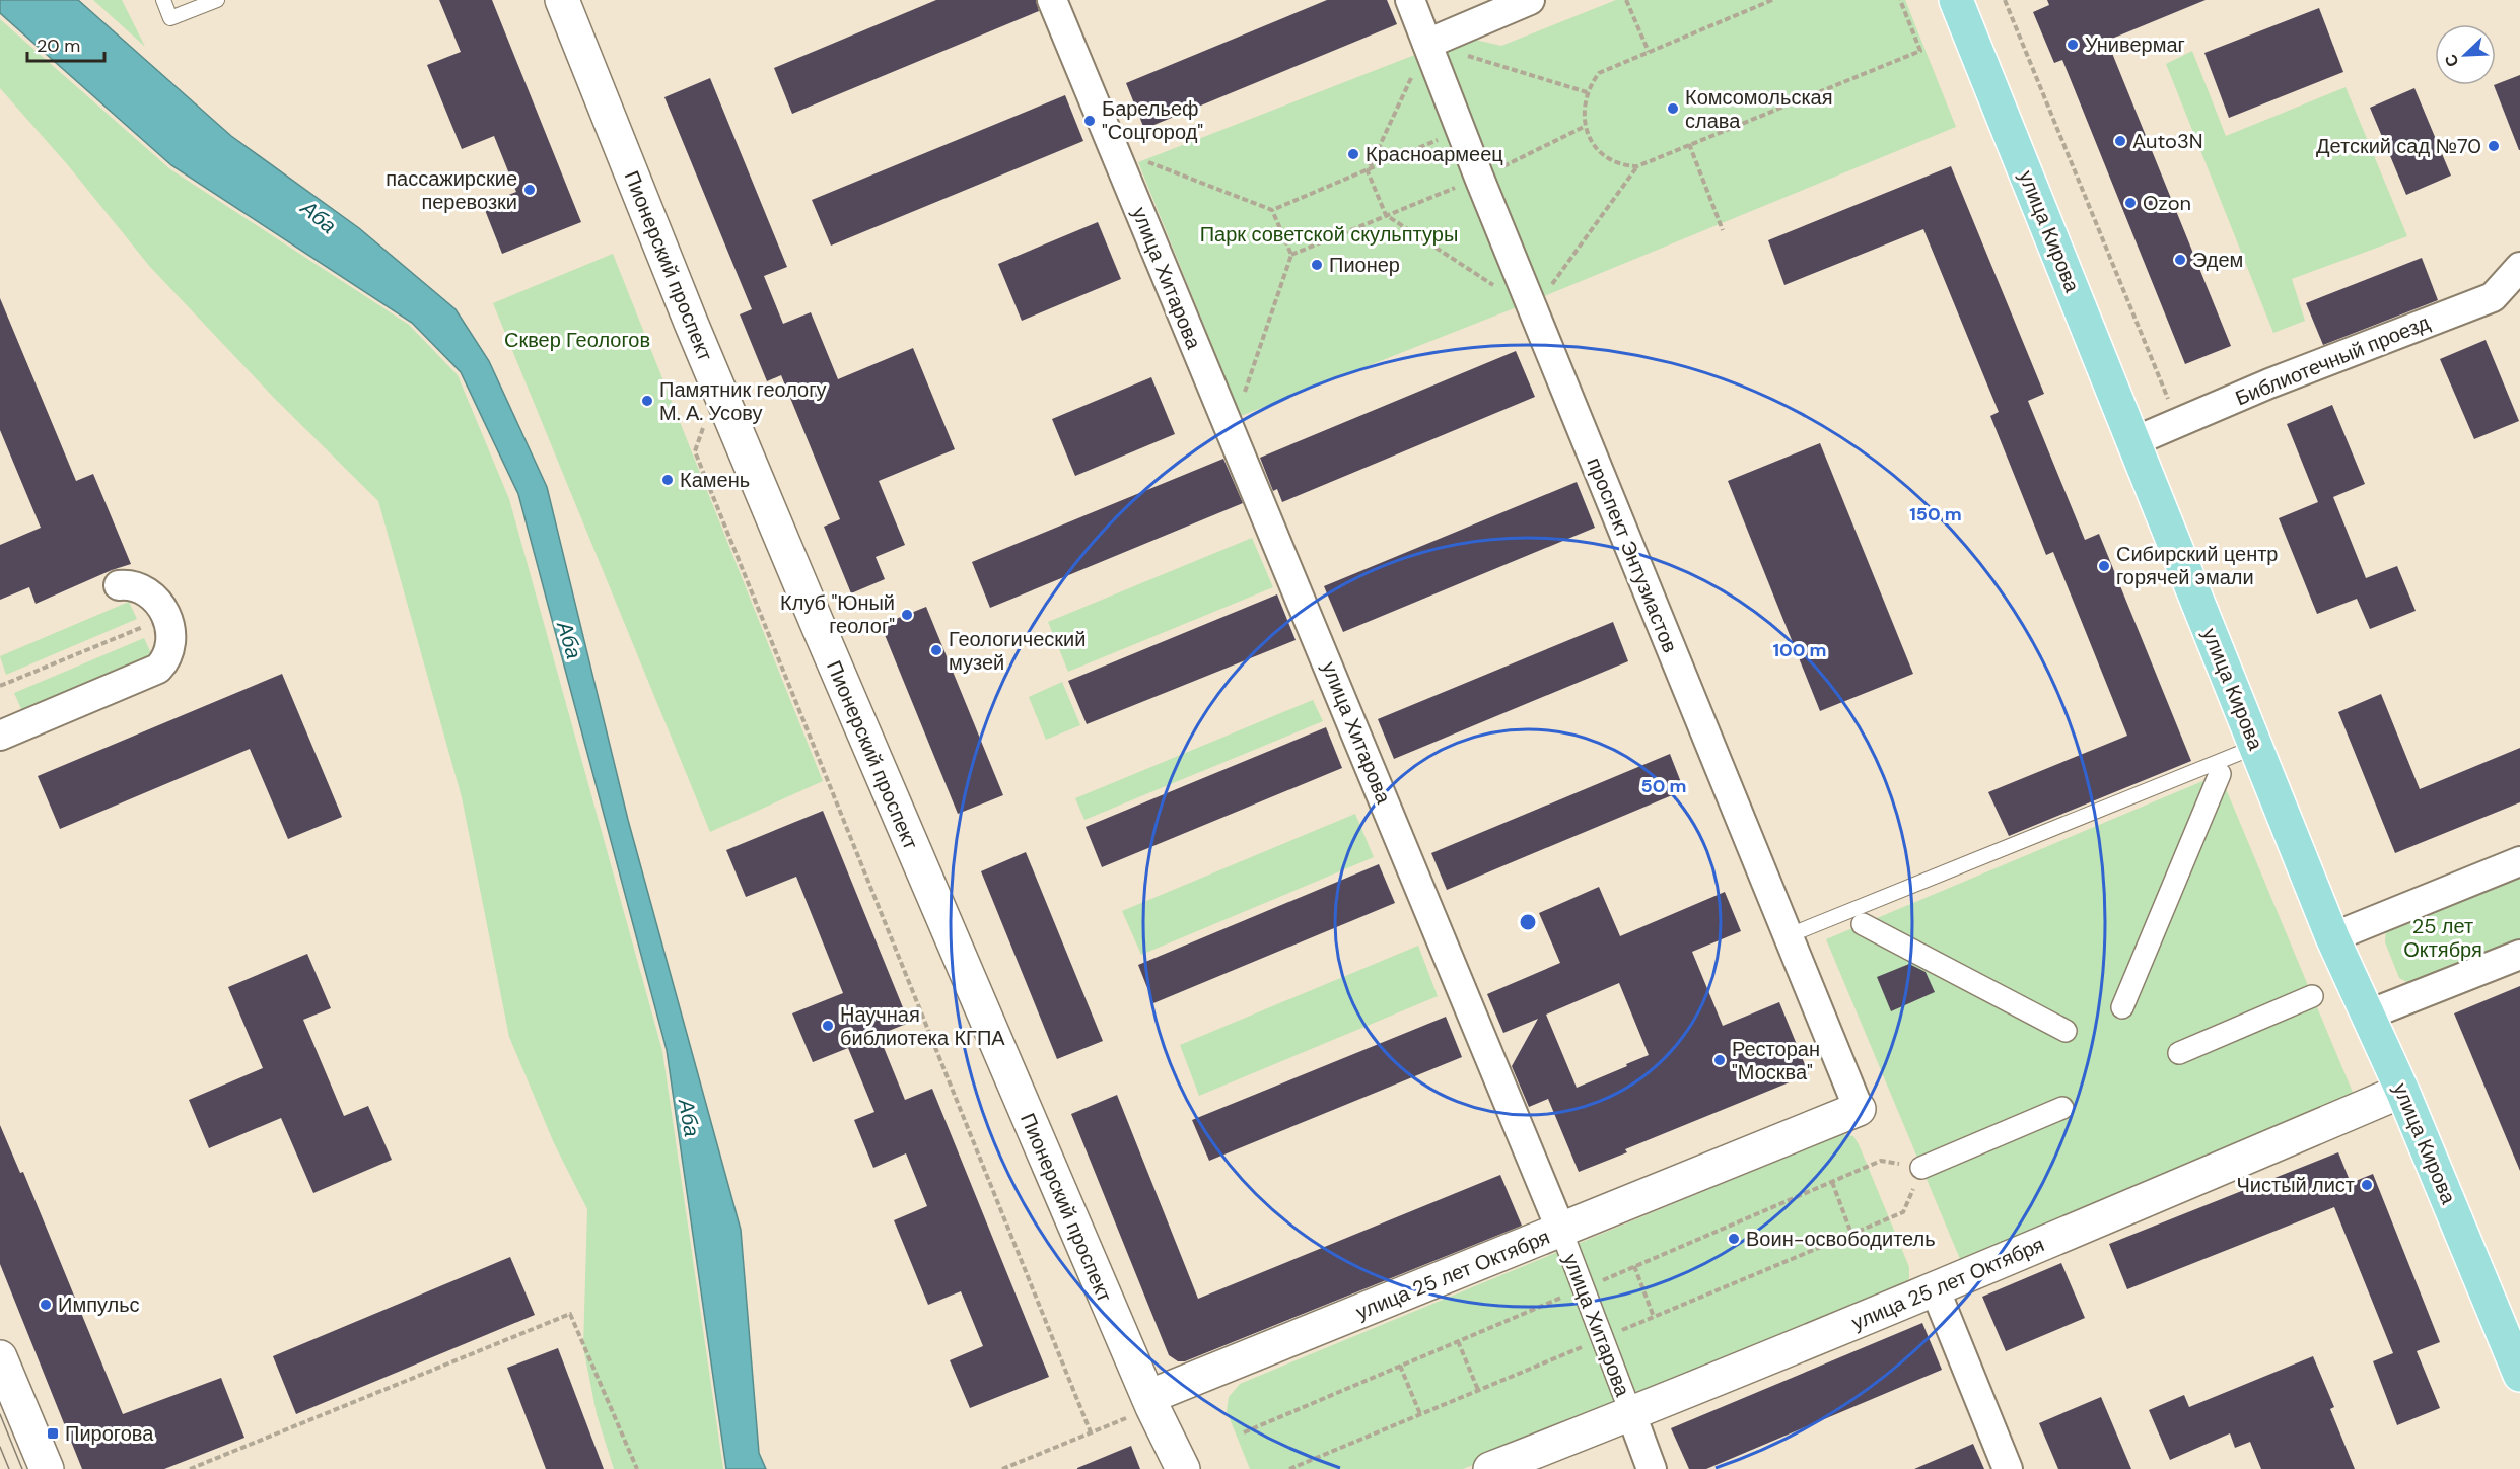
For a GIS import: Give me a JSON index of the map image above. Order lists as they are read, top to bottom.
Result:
{
  "streets": {
    "main road": ["улица Кирова"],
    "street": [
      "Пионерский проспект",
      "улица Хитарова",
      "Библиотечный проезд",
      "проспект Энтузиастов",
      "улица 25 лет Октября"
    ]
  },
  "crossings": [
    ["улица Кирова", "Библиотечный проезд"],
    ["улица Кирова", "улица 25 лет Октября"],
    ["Пионерский проспект", "улица 25 лет Октября"],
    ["улица Хитарова", "улица 25 лет Октября"],
    ["проспект Энтузиастов", "улица 25 лет Октября"]
  ],
  "water": ["Аба"],
  "parks": ["Парк советской скульптуры", "Сквер Геологов", "25 лет Октября"],
  "places": {
    "other": [
      "Универмаг",
      "Комсомольская слава",
      "Барельеф \"Соцгород\"",
      "Auto3N",
      "Детский сад №70",
      "Красноармеец",
      "пассажирские перевозки",
      "Ozon",
      "Эдем",
      "Пионер",
      "Памятник геологу М. А. Усову",
      "Камень",
      "Сибирский центр горячей эмали",
      "Клуб \"Юный геолог\"",
      "Геологический музей",
      "Научная библиотека КГПА",
      "Ресторан \"Москва\"",
      "Чистый лист",
      "Воин-освободитель",
      "Импульс"
    ],
    "transit": ["Пирогова"]
  },
  "scale_bar": "20 m",
  "north": "bottom left",
  "rings": ["150 m", "100 m", "50 m"]
}
